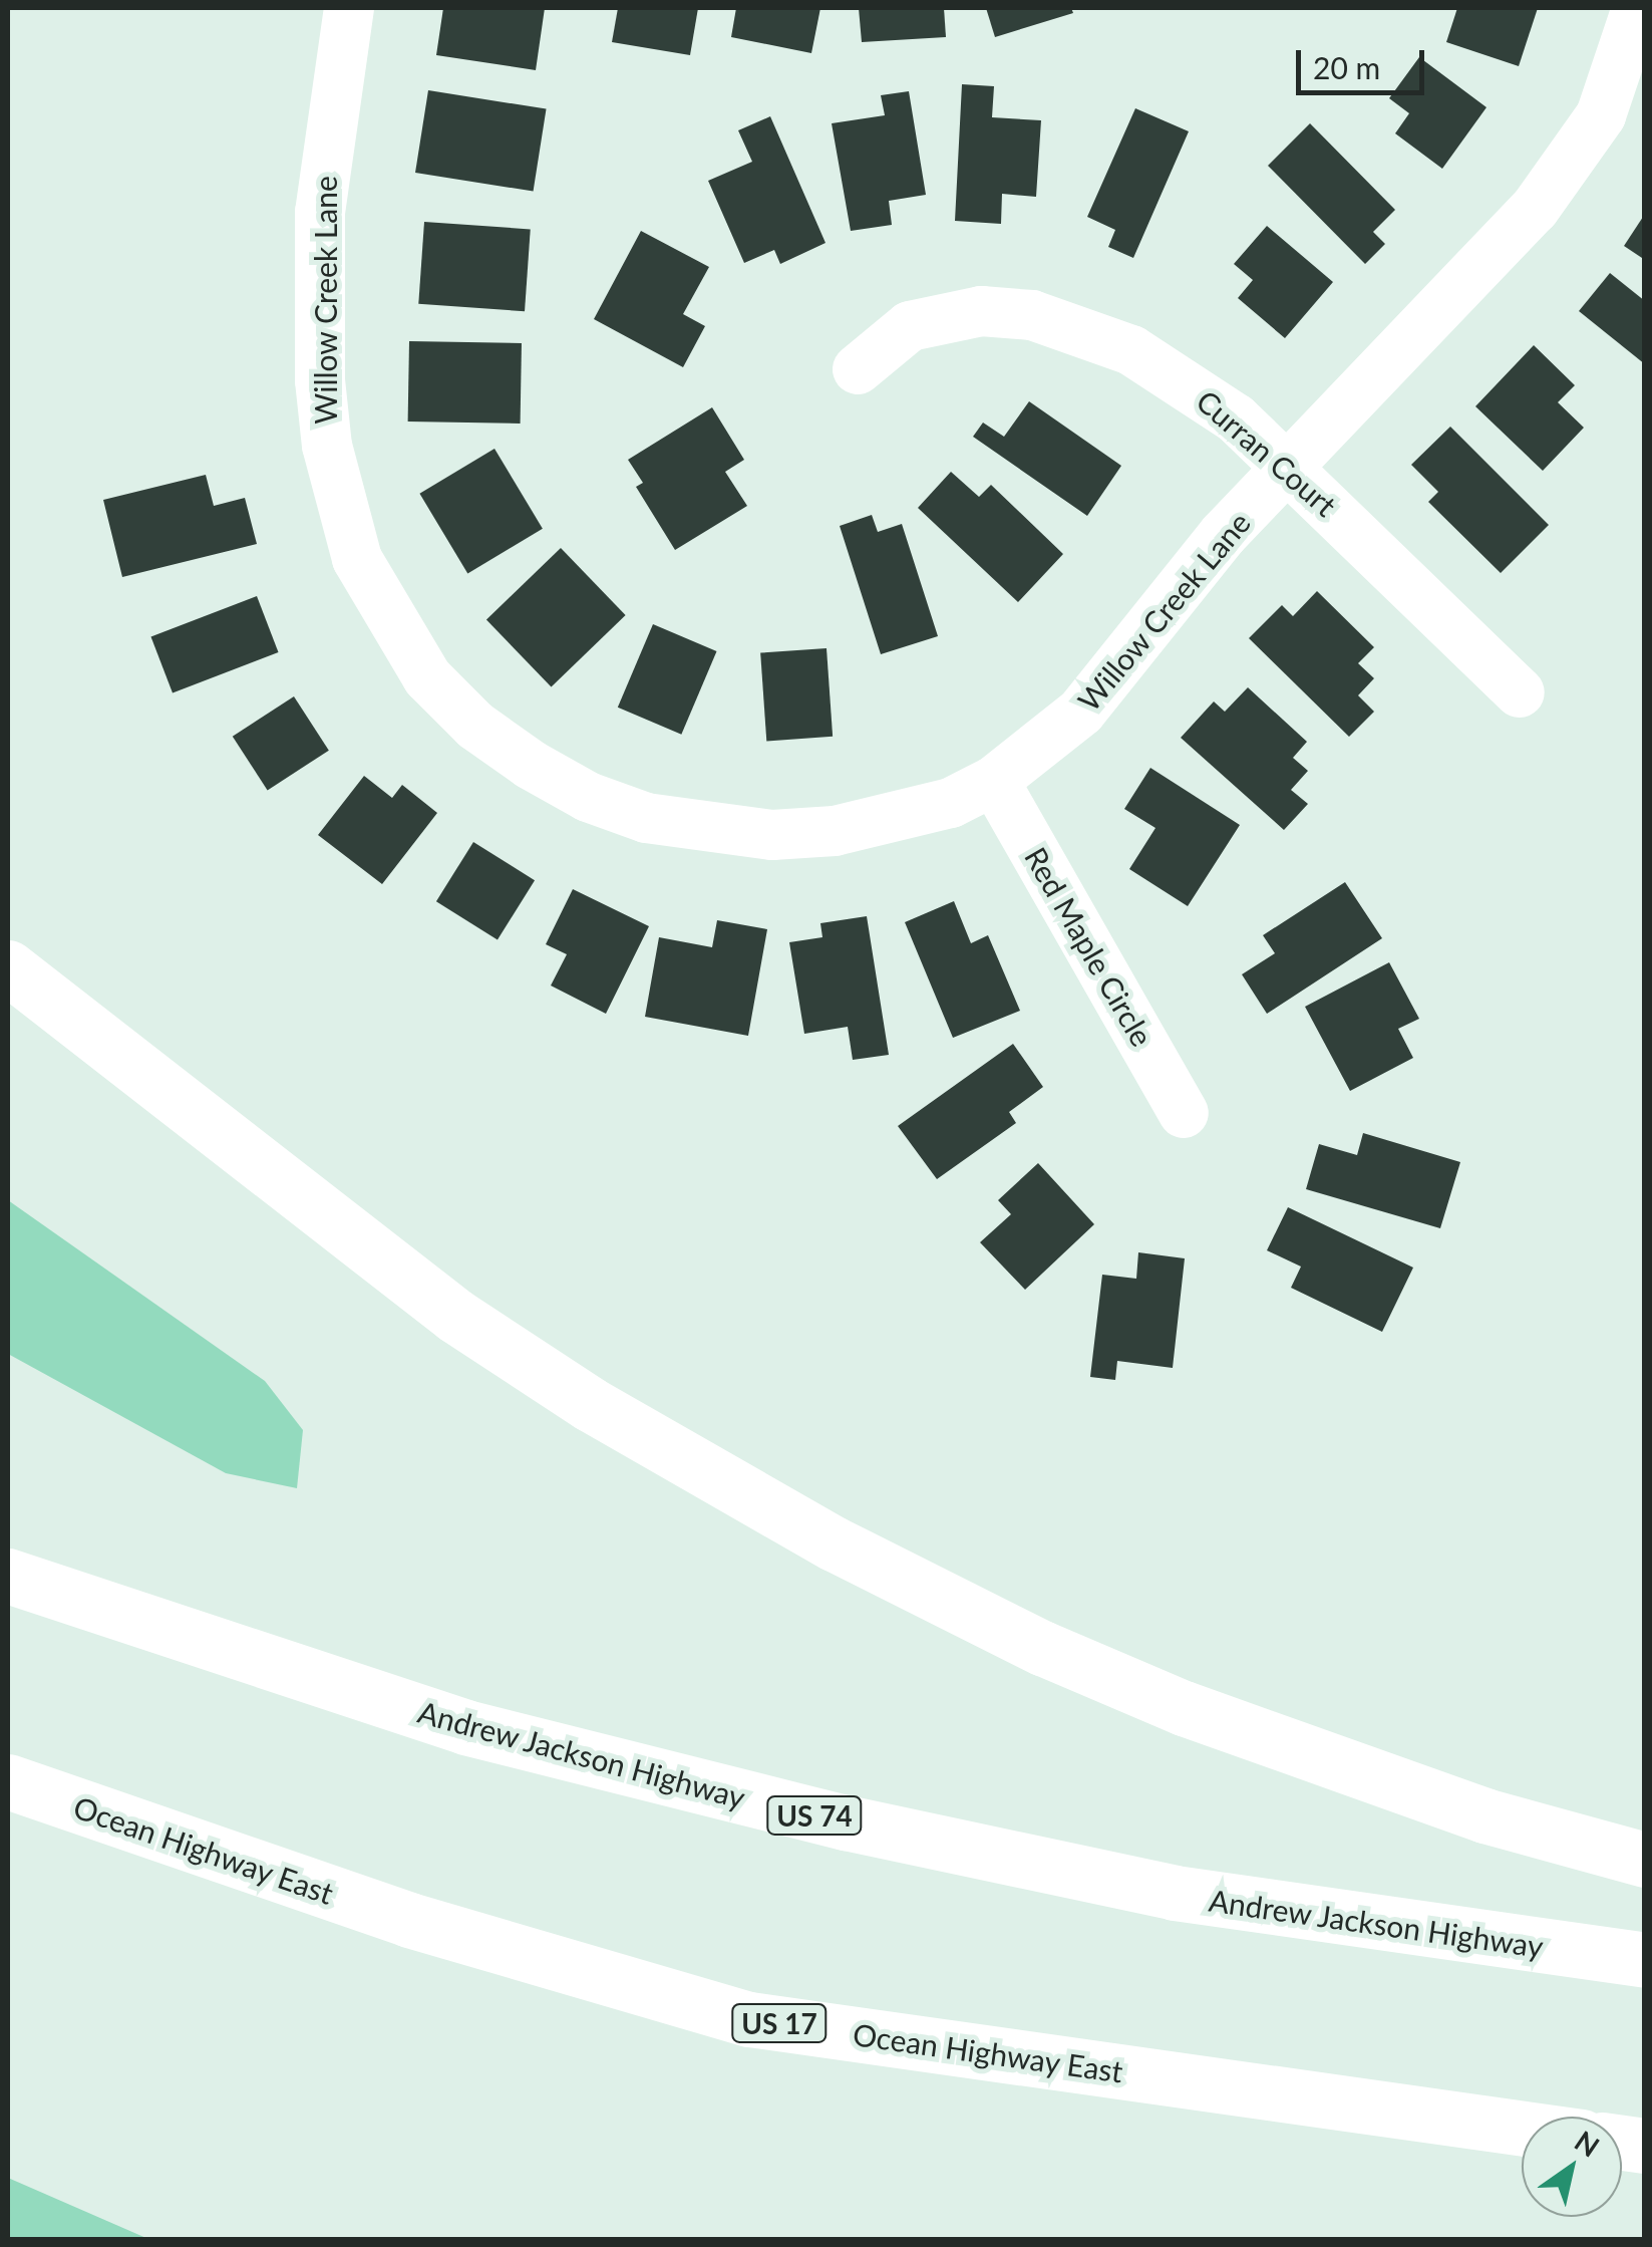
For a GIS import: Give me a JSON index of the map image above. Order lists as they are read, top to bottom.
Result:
{
  "streets": {
    "highway": [
      "Andrew Jackson Highway",
      "US 74",
      "Ocean Highway East",
      "US 17"
    ],
    "street": ["Willow Creek Lane", "Curran Court", "Red Maple Circle"]
  },
  "crossings": [
    ["Willow Creek Lane", "Curran Court"],
    ["Willow Creek Lane", "Red Maple Circle"]
  ],
  "scale_bar": "20 m",
  "north": "top right"
}
